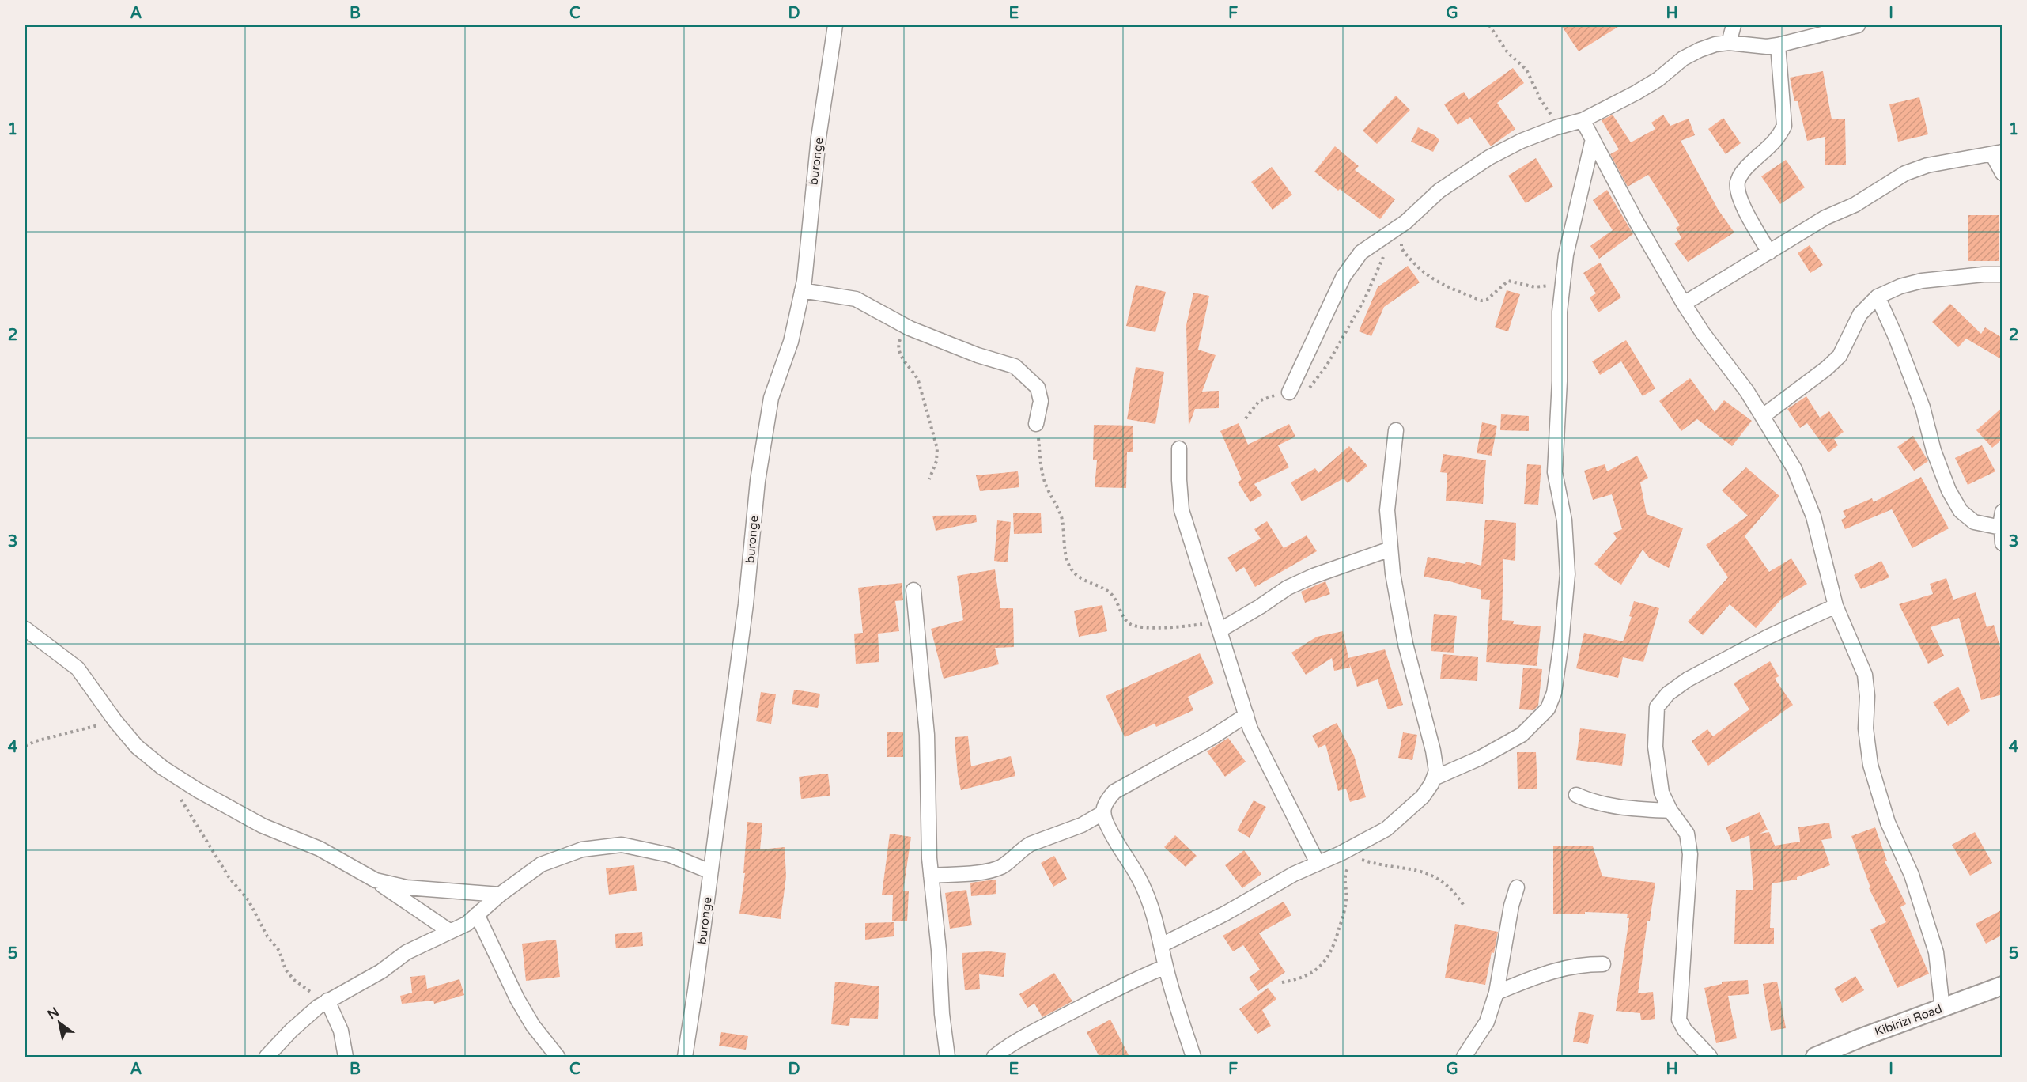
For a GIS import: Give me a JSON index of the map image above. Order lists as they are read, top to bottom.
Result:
{
  "streets": {
    "street": ["buronge", "Kibirizi Road"]
  },
  "north": "top left",
  "grid": {
    "columns": [
      "A",
      "B",
      "C",
      "D",
      "E",
      "F",
      "G",
      "H",
      "I"
    ],
    "rows": [
      "1",
      "2",
      "3",
      "4",
      "5"
    ]
  }
}
